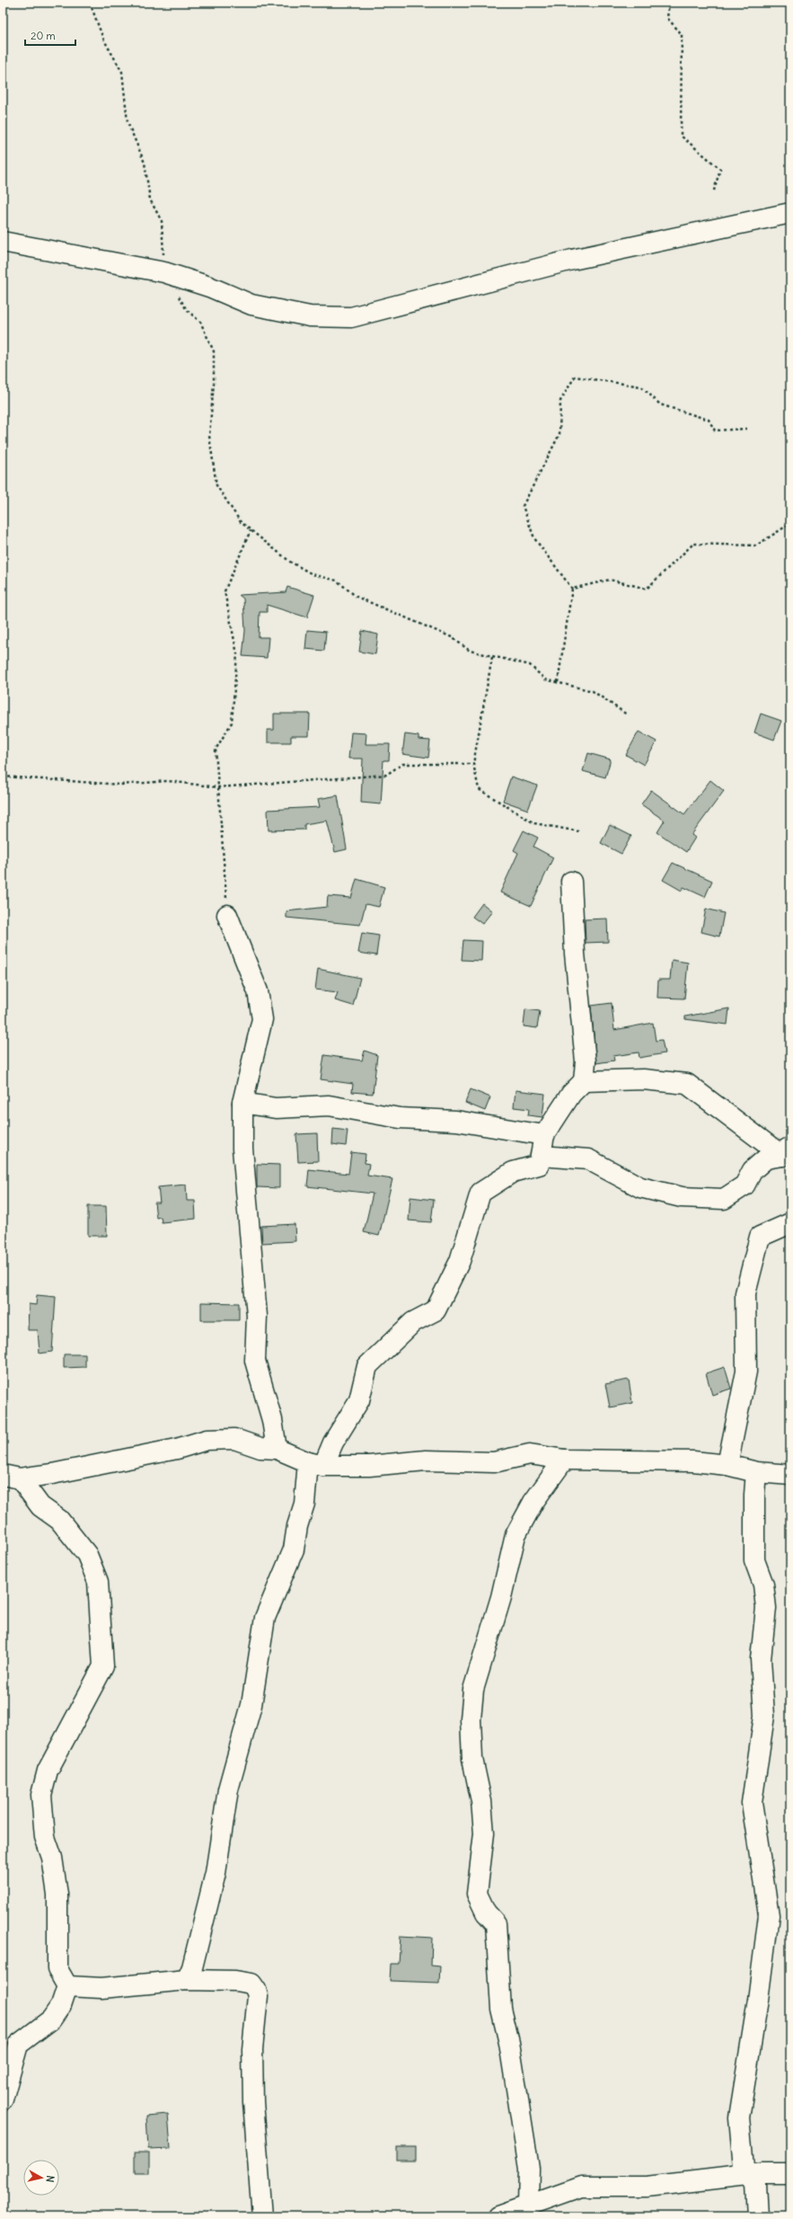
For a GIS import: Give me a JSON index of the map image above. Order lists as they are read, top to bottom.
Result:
{
  "scale_bar": "20 m",
  "north": "right"
}
